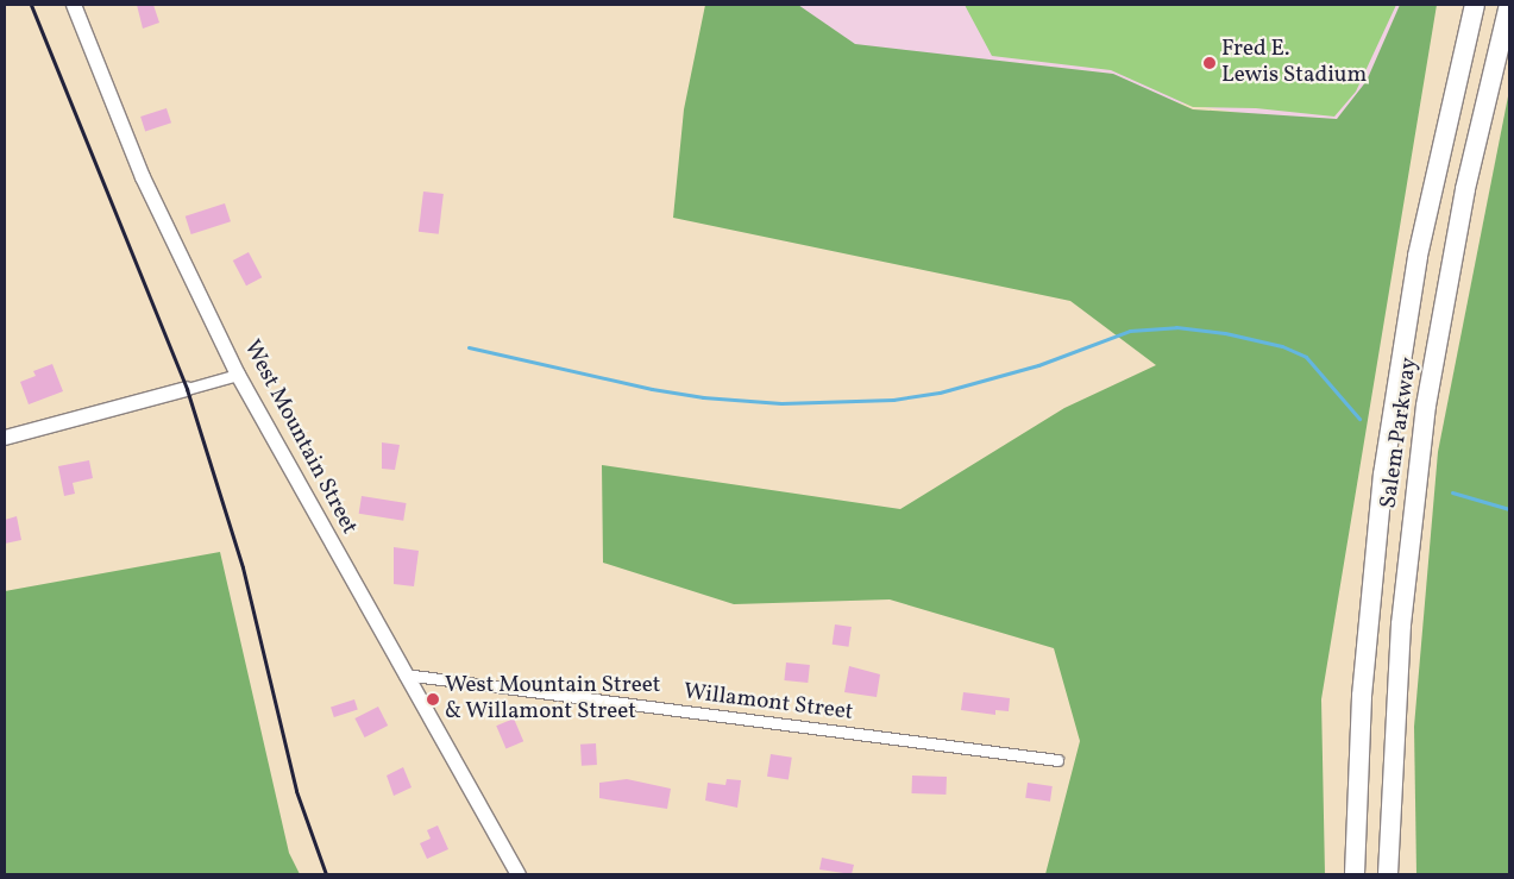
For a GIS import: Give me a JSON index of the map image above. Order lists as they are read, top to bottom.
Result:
{
  "streets": {
    "highway": ["Salem Parkway"],
    "main road": ["West Mountain Street"],
    "street": ["Willamont Street"]
  },
  "crossings": [
    ["West Mountain Street", "Willamont Street"]
  ],
  "places": ["Fred E. Lewis Stadium", "West Mountain Street & Willamont Street"]
}
